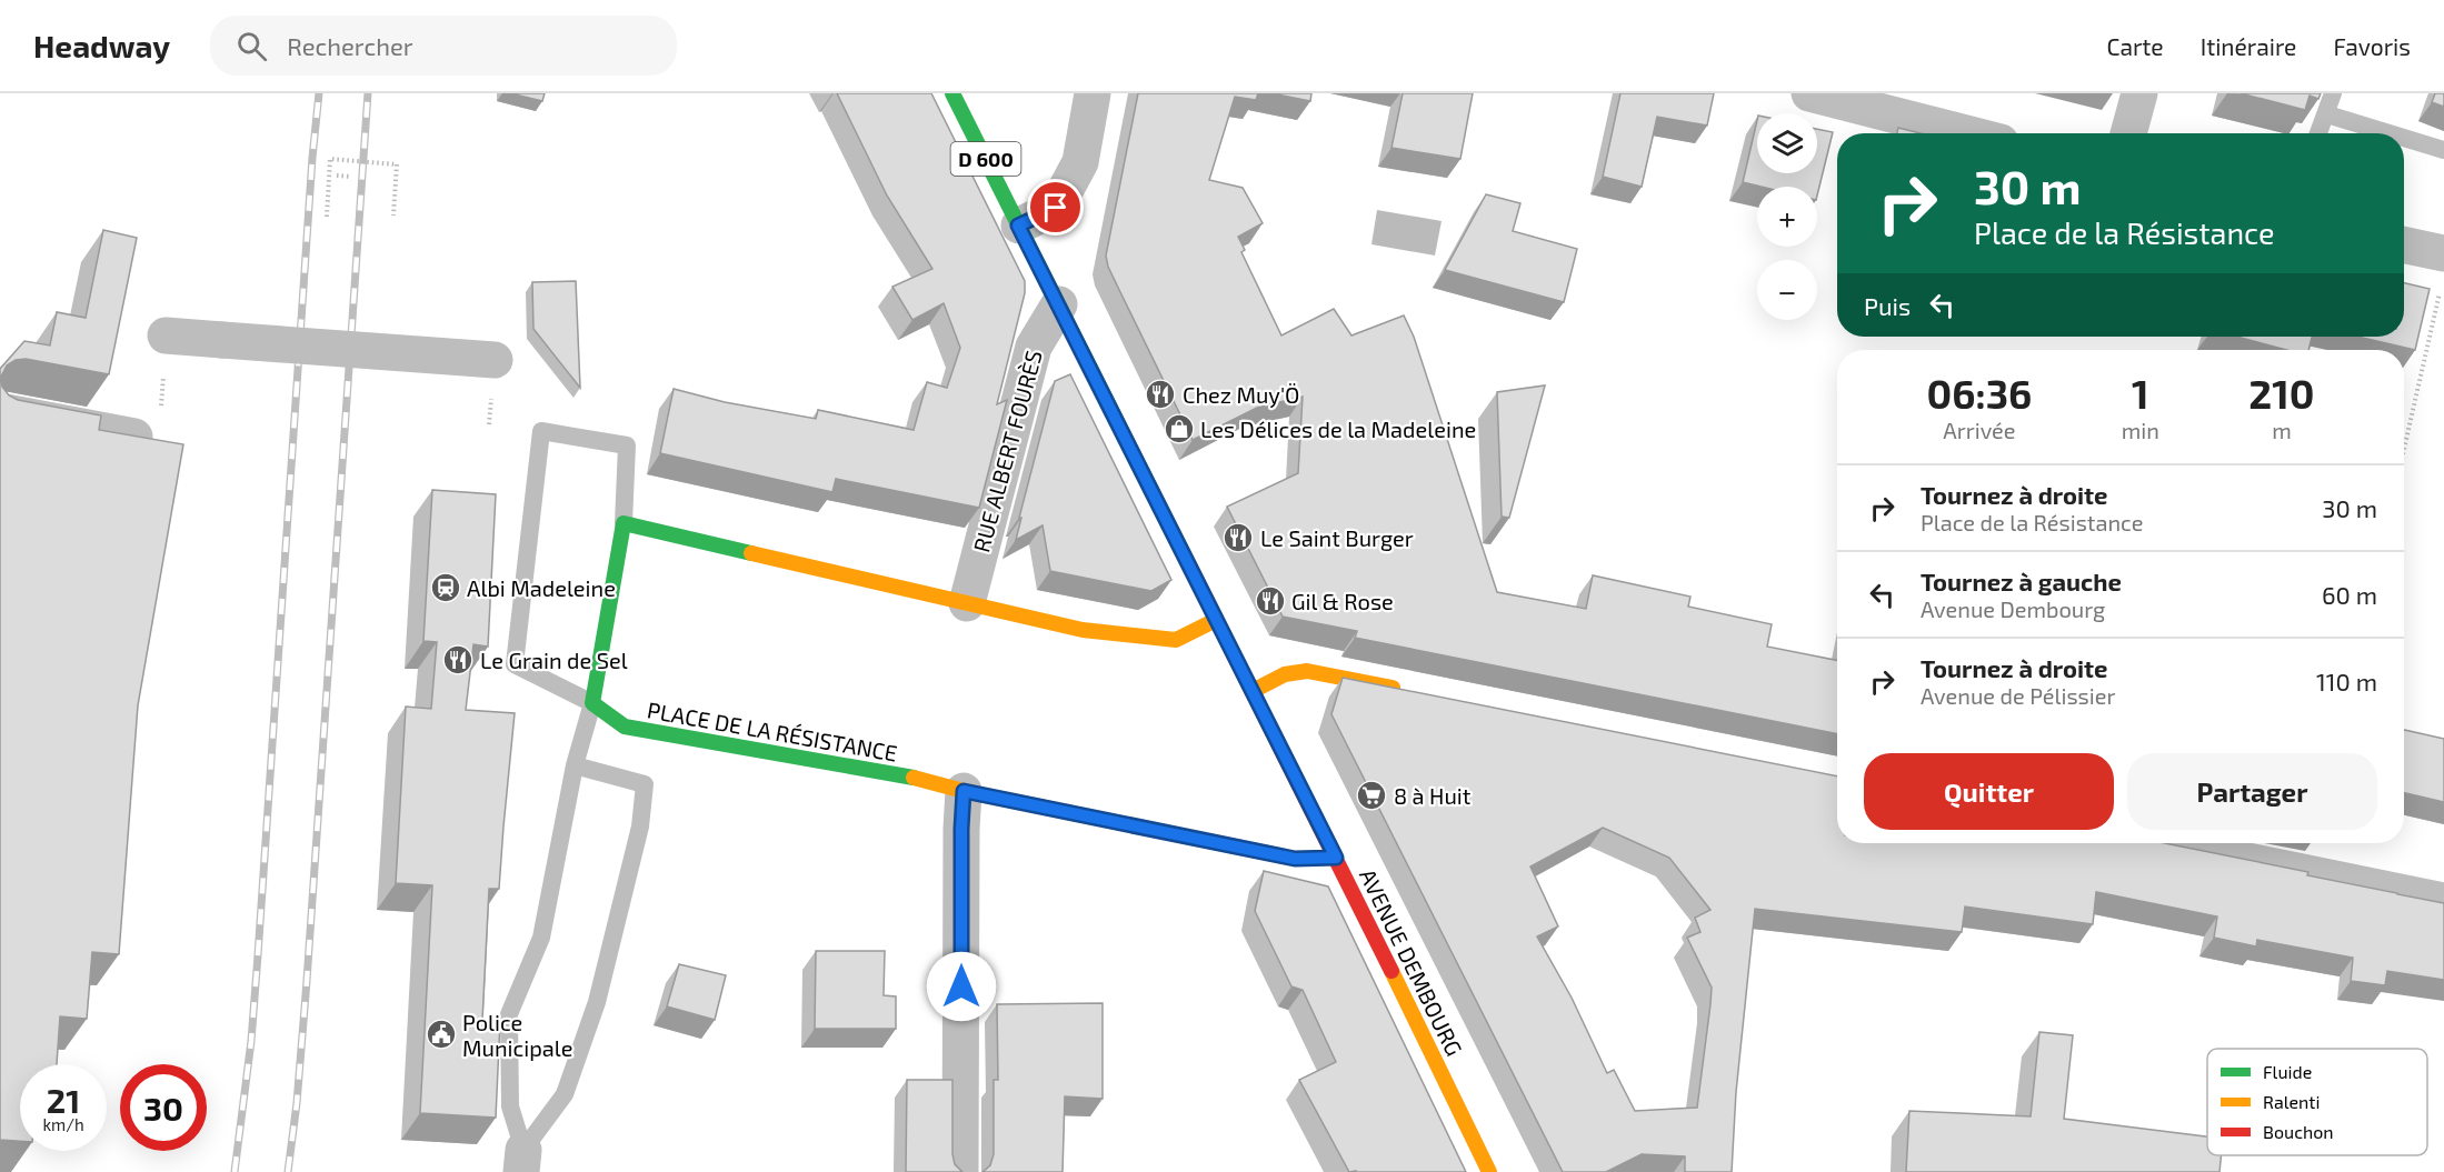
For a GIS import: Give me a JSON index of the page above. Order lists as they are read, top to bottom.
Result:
{
  "streets": {
    "street": [
      "D 600",
      "RUE ALBERT FOURÈS",
      "PLACE DE LA RÉSISTANCE",
      "AVENUE DEMBOURG"
    ]
  },
  "crossings": [
    ["RUE ALBERT FOURÈS", "AVENUE DEMBOURG"],
    ["PLACE DE LA RÉSISTANCE", "AVENUE DEMBOURG"]
  ],
  "places": {
    "restaurant": [
      "Chez Muy'Ö",
      "Le Saint Burger",
      "Gil & Rose",
      "Le Grain de Sel"
    ],
    "shop": ["Les Délices de la Madeleine"],
    "station": ["Albi Madeleine"],
    "supermarket": ["8 à Huit"],
    "public building": ["Police Municipale"]
  },
  "legend": ["Fluide", "Ralenti", "Bouchon"],
  "page": {
    "header": "Headway",
    "search": "Rechercher",
    "nav": ["Carte", "Itinéraire", "Favoris"],
    "map_buttons": ["+", "−"],
    "turn": ["30 m", "Place de la Résistance"],
    "then": "Puis",
    "eta": [
      "06:36",
      "Arrivée",
      "1",
      "min",
      "210",
      "m"
    ],
    "list": [
      {
        "name": "Tournez à droite",
        "note": "Place de la Résistance",
        "value": "30 m"
      },
      {
        "name": "Tournez à gauche",
        "note": "Avenue Dembourg",
        "value": "60 m"
      },
      {
        "name": "Tournez à droite",
        "note": "Avenue de Pélissier",
        "value": "110 m"
      }
    ],
    "buttons": ["Quitter", "Partager"],
    "speed": "21 km/h",
    "limit": "30"
  }
}
